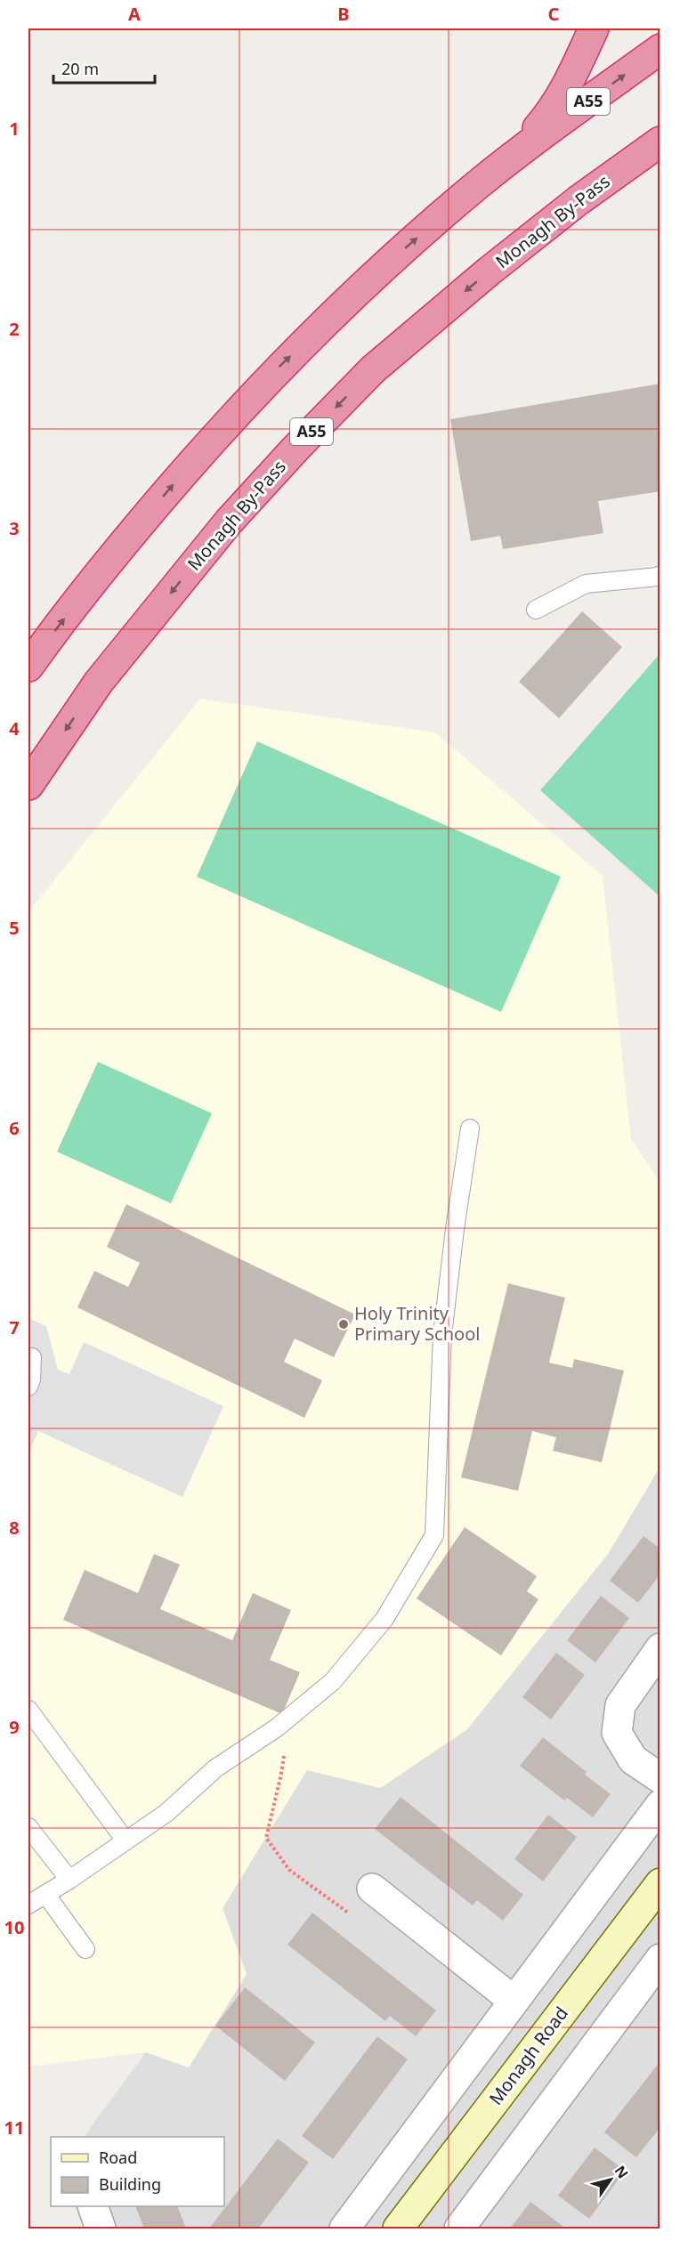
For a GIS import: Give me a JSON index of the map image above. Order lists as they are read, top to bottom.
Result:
{
  "streets": {
    "highway": ["A55", "Monagh By-Pass"],
    "street": ["Monagh Road"]
  },
  "places": ["Holy Trinity Primary School"],
  "legend": ["Road", "Building"],
  "scale_bar": "20 m",
  "north": "top right",
  "grid": {
    "columns": ["A", "B", "C"],
    "rows": [
      "1",
      "2",
      "3",
      "4",
      "5",
      "6",
      "7",
      "8",
      "9",
      "10",
      "11"
    ]
  }
}
